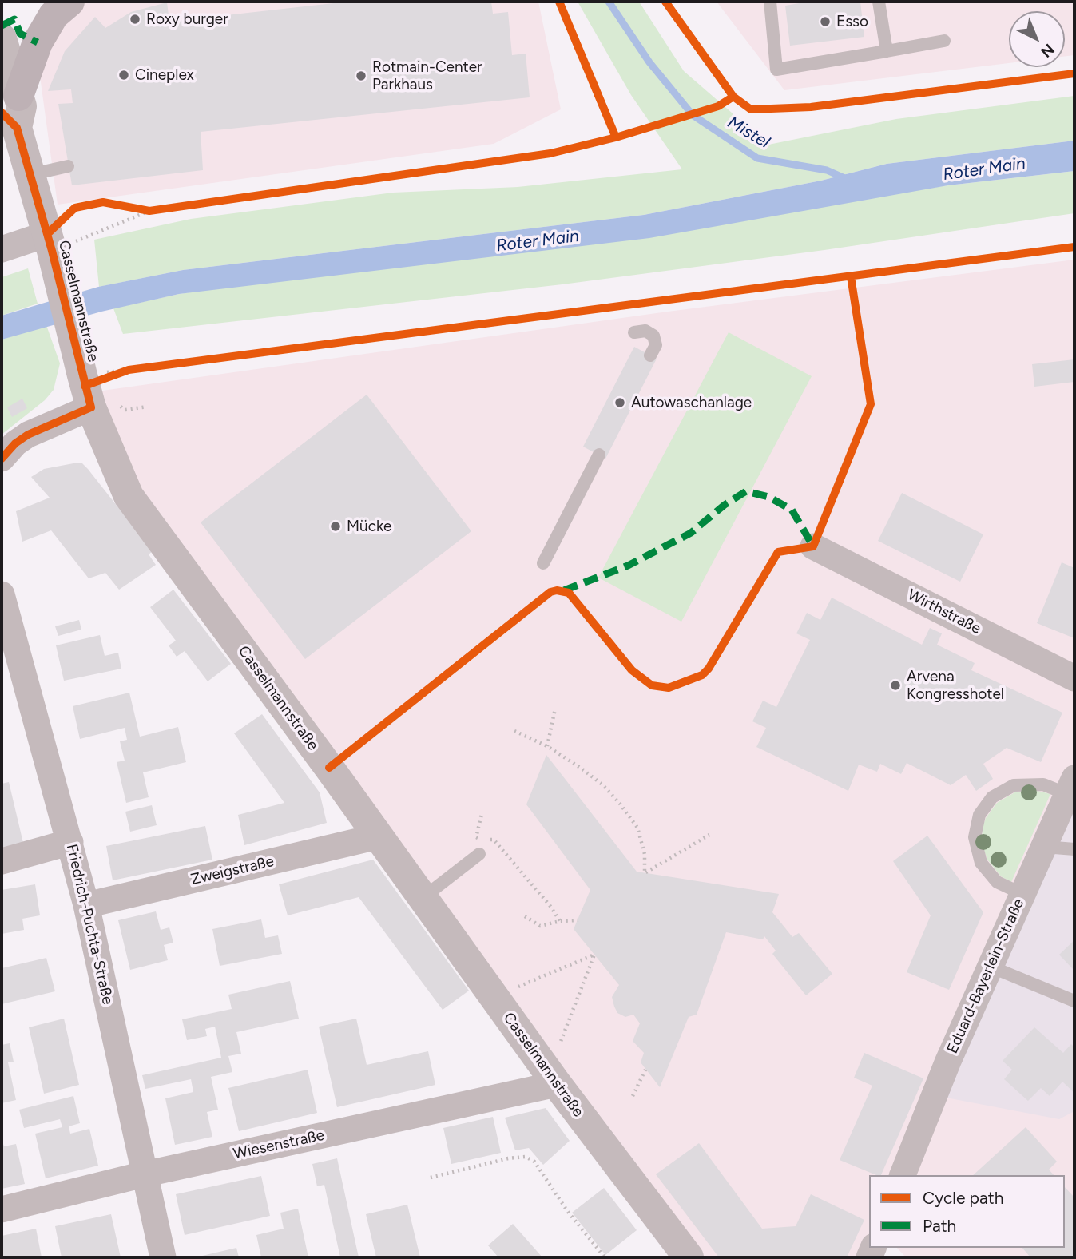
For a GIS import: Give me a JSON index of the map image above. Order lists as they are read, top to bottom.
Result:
{
  "streets": {
    "street": [
      "Casselmannstraße",
      "Wirthstraße",
      "Zweigstraße",
      "Friedrich-Puchta-Straße",
      "Eduard-Bayerlein-Straße",
      "Wiesenstraße"
    ]
  },
  "crossings": [
    ["Casselmannstraße", "Zweigstraße"],
    ["Casselmannstraße", "Wiesenstraße"],
    ["Zweigstraße", "Friedrich-Puchta-Straße"],
    ["Friedrich-Puchta-Straße", "Wiesenstraße"]
  ],
  "water": ["Mistel", "Roter Main"],
  "places": [
    "Roxy burger",
    "Esso",
    "Cineplex",
    "Rotmain-Center Parkhaus",
    "Autowaschanlage",
    "Mücke",
    "Arvena Kongresshotel"
  ],
  "legend": ["Cycle path", "Path"],
  "north": "bottom right"
}
